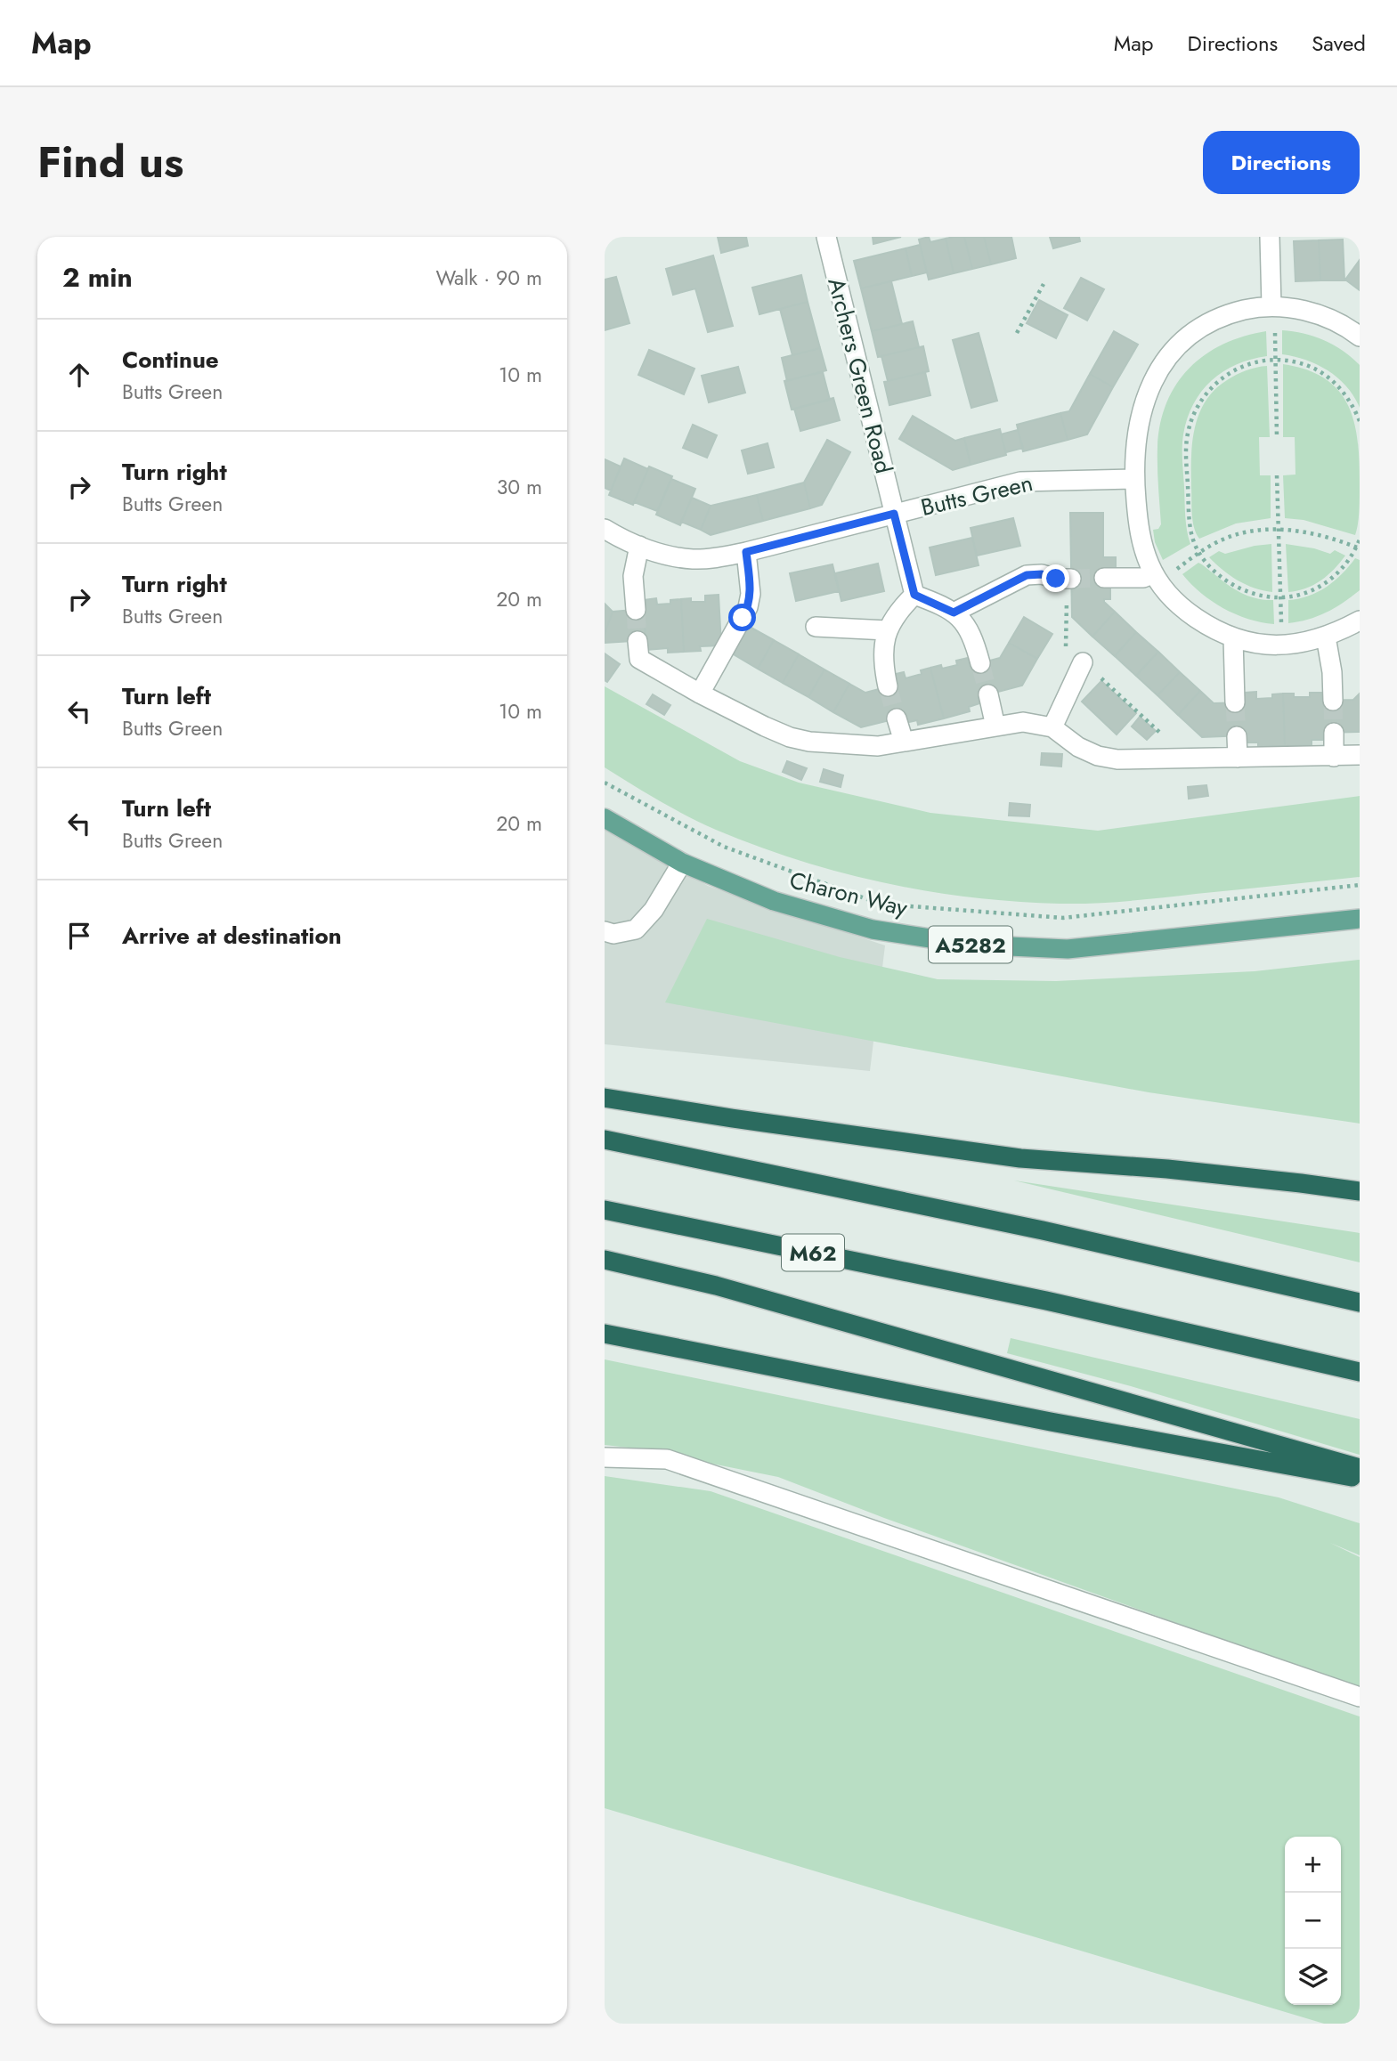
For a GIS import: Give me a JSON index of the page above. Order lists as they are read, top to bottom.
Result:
{
  "streets": {
    "highway": ["M62"],
    "main road": ["Charon Way", "A5282"],
    "street": ["Archers Green Road", "Butts Green"]
  },
  "crossings": [
    ["Archers Green Road", "Butts Green"]
  ],
  "page": {
    "header": "Map",
    "nav": ["Map", "Directions", "Saved"],
    "title": "Find us",
    "buttons": "Directions",
    "heading": ["2 min", "Walk · 90 m"],
    "list": [
      ["Continue", "Butts Green", "10 m"],
      ["Turn right", "Butts Green", "30 m"],
      ["Turn right", "Butts Green", "20 m"],
      ["Turn left", "Butts Green", "10 m"],
      ["Turn left", "Butts Green", "20 m"],
      "Arrive at destination"
    ],
    "map_buttons": ["+", "−"]
  }
}
